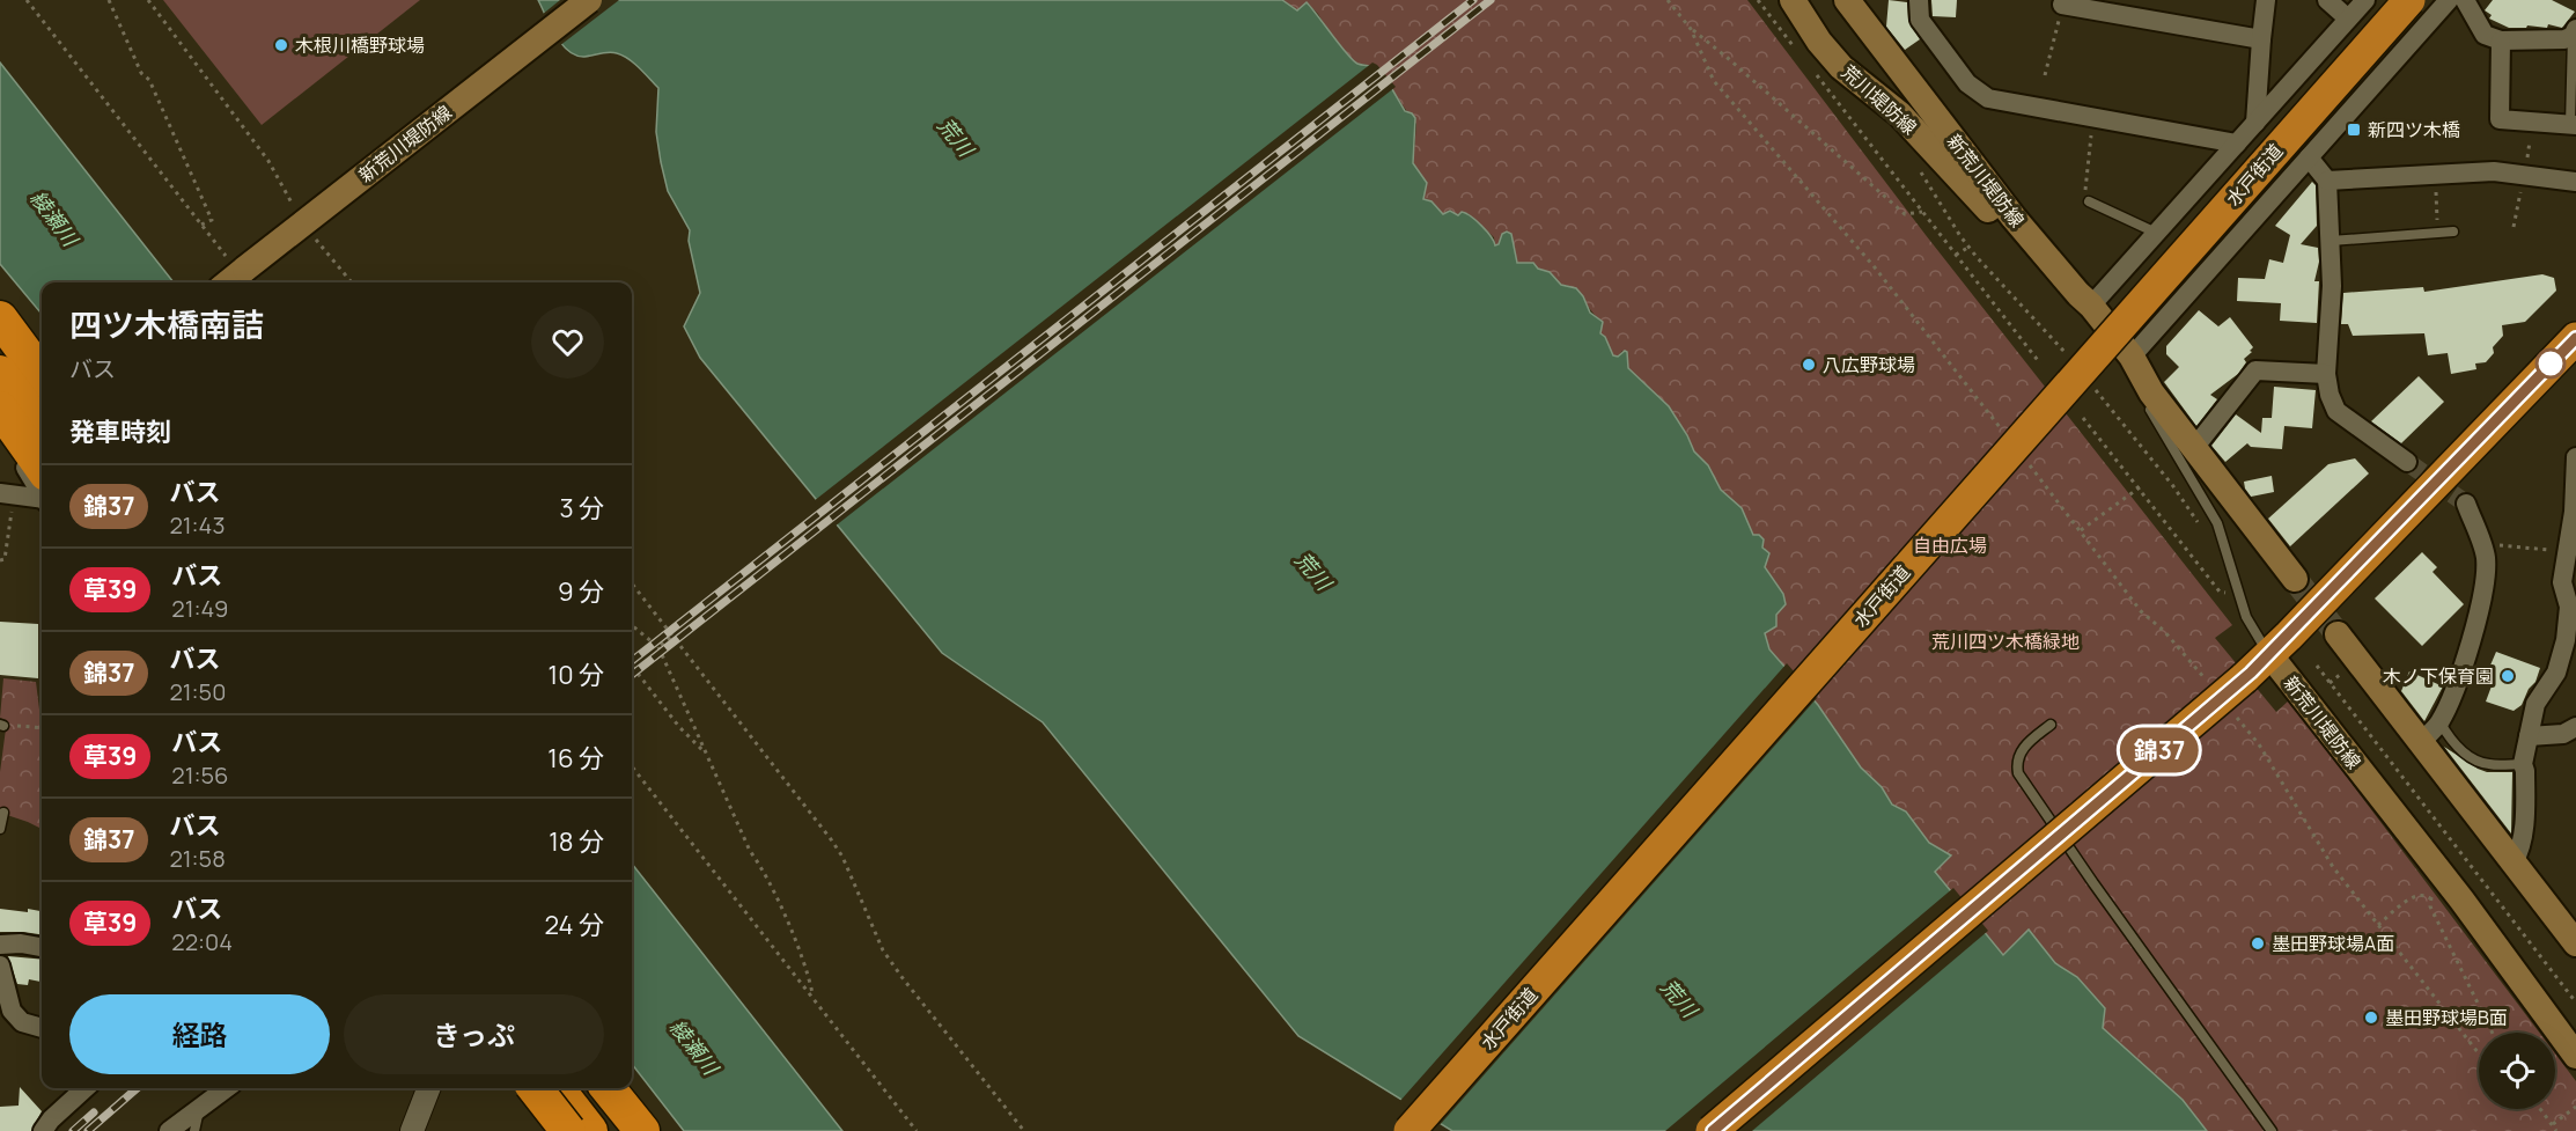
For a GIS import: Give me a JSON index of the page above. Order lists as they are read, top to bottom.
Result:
{
  "streets": {
    "highway": ["水戸街道"],
    "main road": ["荒川堤防線", "新荒川堤防線"]
  },
  "crossings": [
    ["荒川堤防線", "新荒川堤防線"]
  ],
  "water": ["荒川", "綾瀬川"],
  "parks": ["自由広場", "荒川四ツ木橋緑地"],
  "places": {
    "other": [
      "木根川橋野球場",
      "八広野球場",
      "木ノ下保育園",
      "墨田野球場A面",
      "墨田野球場B面"
    ],
    "transit": ["新四ツ木橋"]
  },
  "lines": ["bus line 錦37"],
  "page": {
    "on_map": "錦37",
    "heading": [
      ["四ツ木橋南詰", "バス"],
      "発車時刻"
    ],
    "list": [
      {
        "mark": "錦37",
        "name": "バス",
        "note": "21:43",
        "value": "3 分"
      },
      {
        "mark": "草39",
        "name": "バス",
        "note": "21:49",
        "value": "9 分"
      },
      {
        "mark": "錦37",
        "name": "バス",
        "note": "21:50",
        "value": "10 分"
      },
      {
        "mark": "草39",
        "name": "バス",
        "note": "21:56",
        "value": "16 分"
      },
      {
        "mark": "錦37",
        "name": "バス",
        "note": "21:58",
        "value": "18 分"
      },
      {
        "mark": "草39",
        "name": "バス",
        "note": "22:04",
        "value": "24 分"
      }
    ],
    "buttons": ["経路", "きっぷ"]
  }
}
